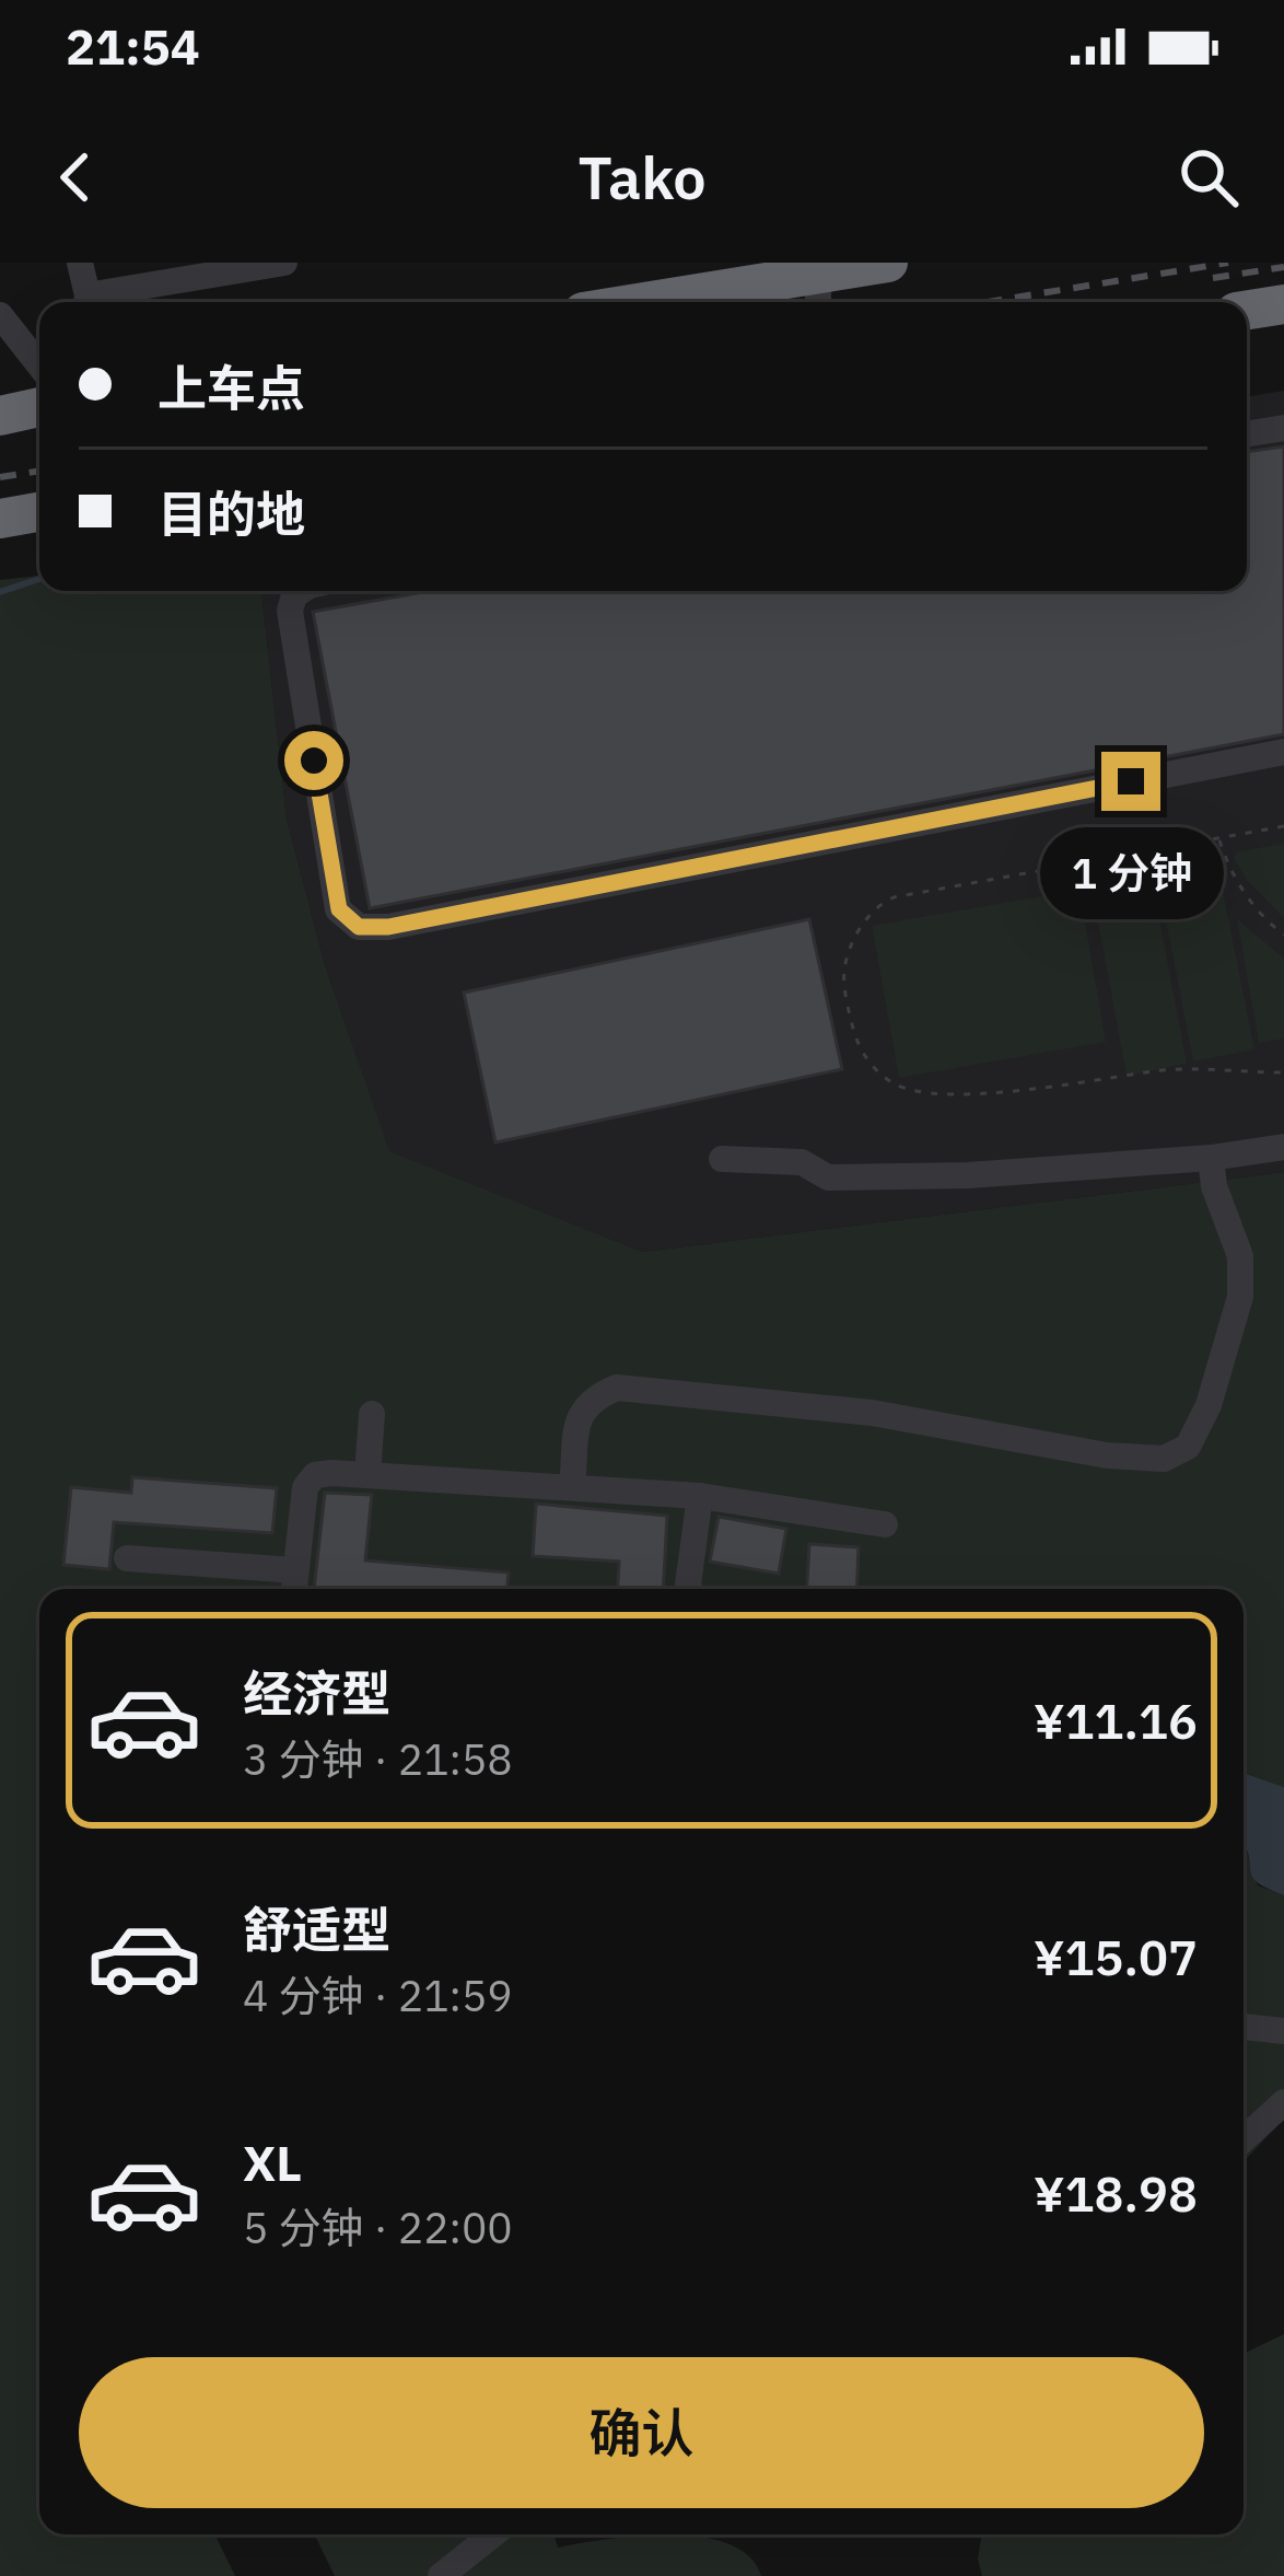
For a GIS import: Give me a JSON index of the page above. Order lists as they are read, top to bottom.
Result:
{
  "page": {
    "status": "21:54",
    "header": "Tako",
    "banner": ["上车点", "目的地"],
    "bubble": "1 分钟",
    "list": [
      {
        "name": "经济型",
        "note": "3 分钟 · 21:58",
        "value": "¥11.16"
      },
      {
        "name": "舒适型",
        "note": "4 分钟 · 21:59",
        "value": "¥15.07"
      },
      {
        "name": "XL",
        "note": "5 分钟 · 22:00",
        "value": "¥18.98"
      }
    ],
    "buttons": "确认"
  }
}
